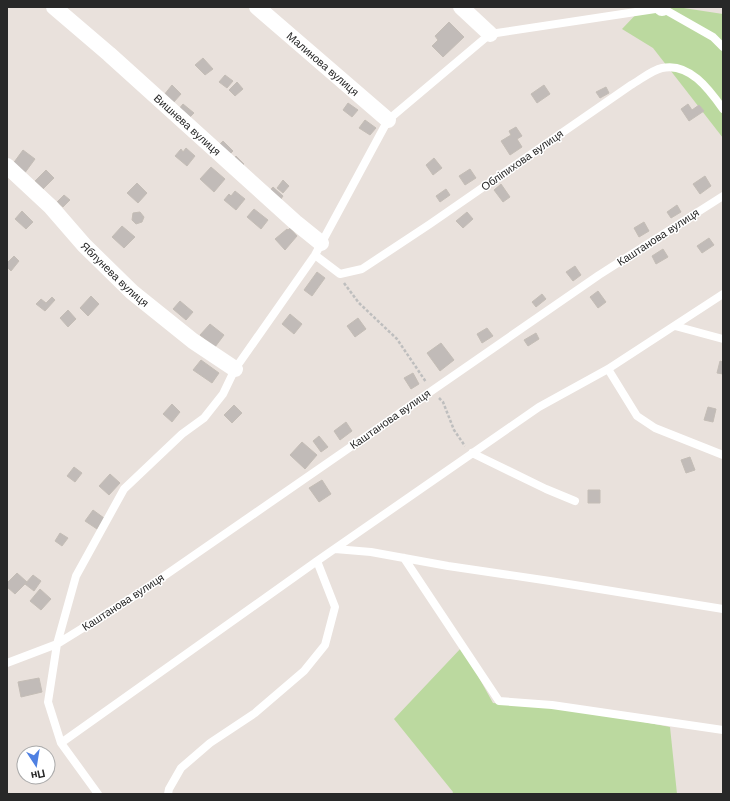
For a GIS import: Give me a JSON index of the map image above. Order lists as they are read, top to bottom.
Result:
{
  "streets": {
    "street": ["Малинова вулиця", "Вишнева вулиця", "Яблунева вулиця"],
    "lane": ["Обліпихова вулиця", "Каштанова вулиця"]
  },
  "north": "bottom"
}
